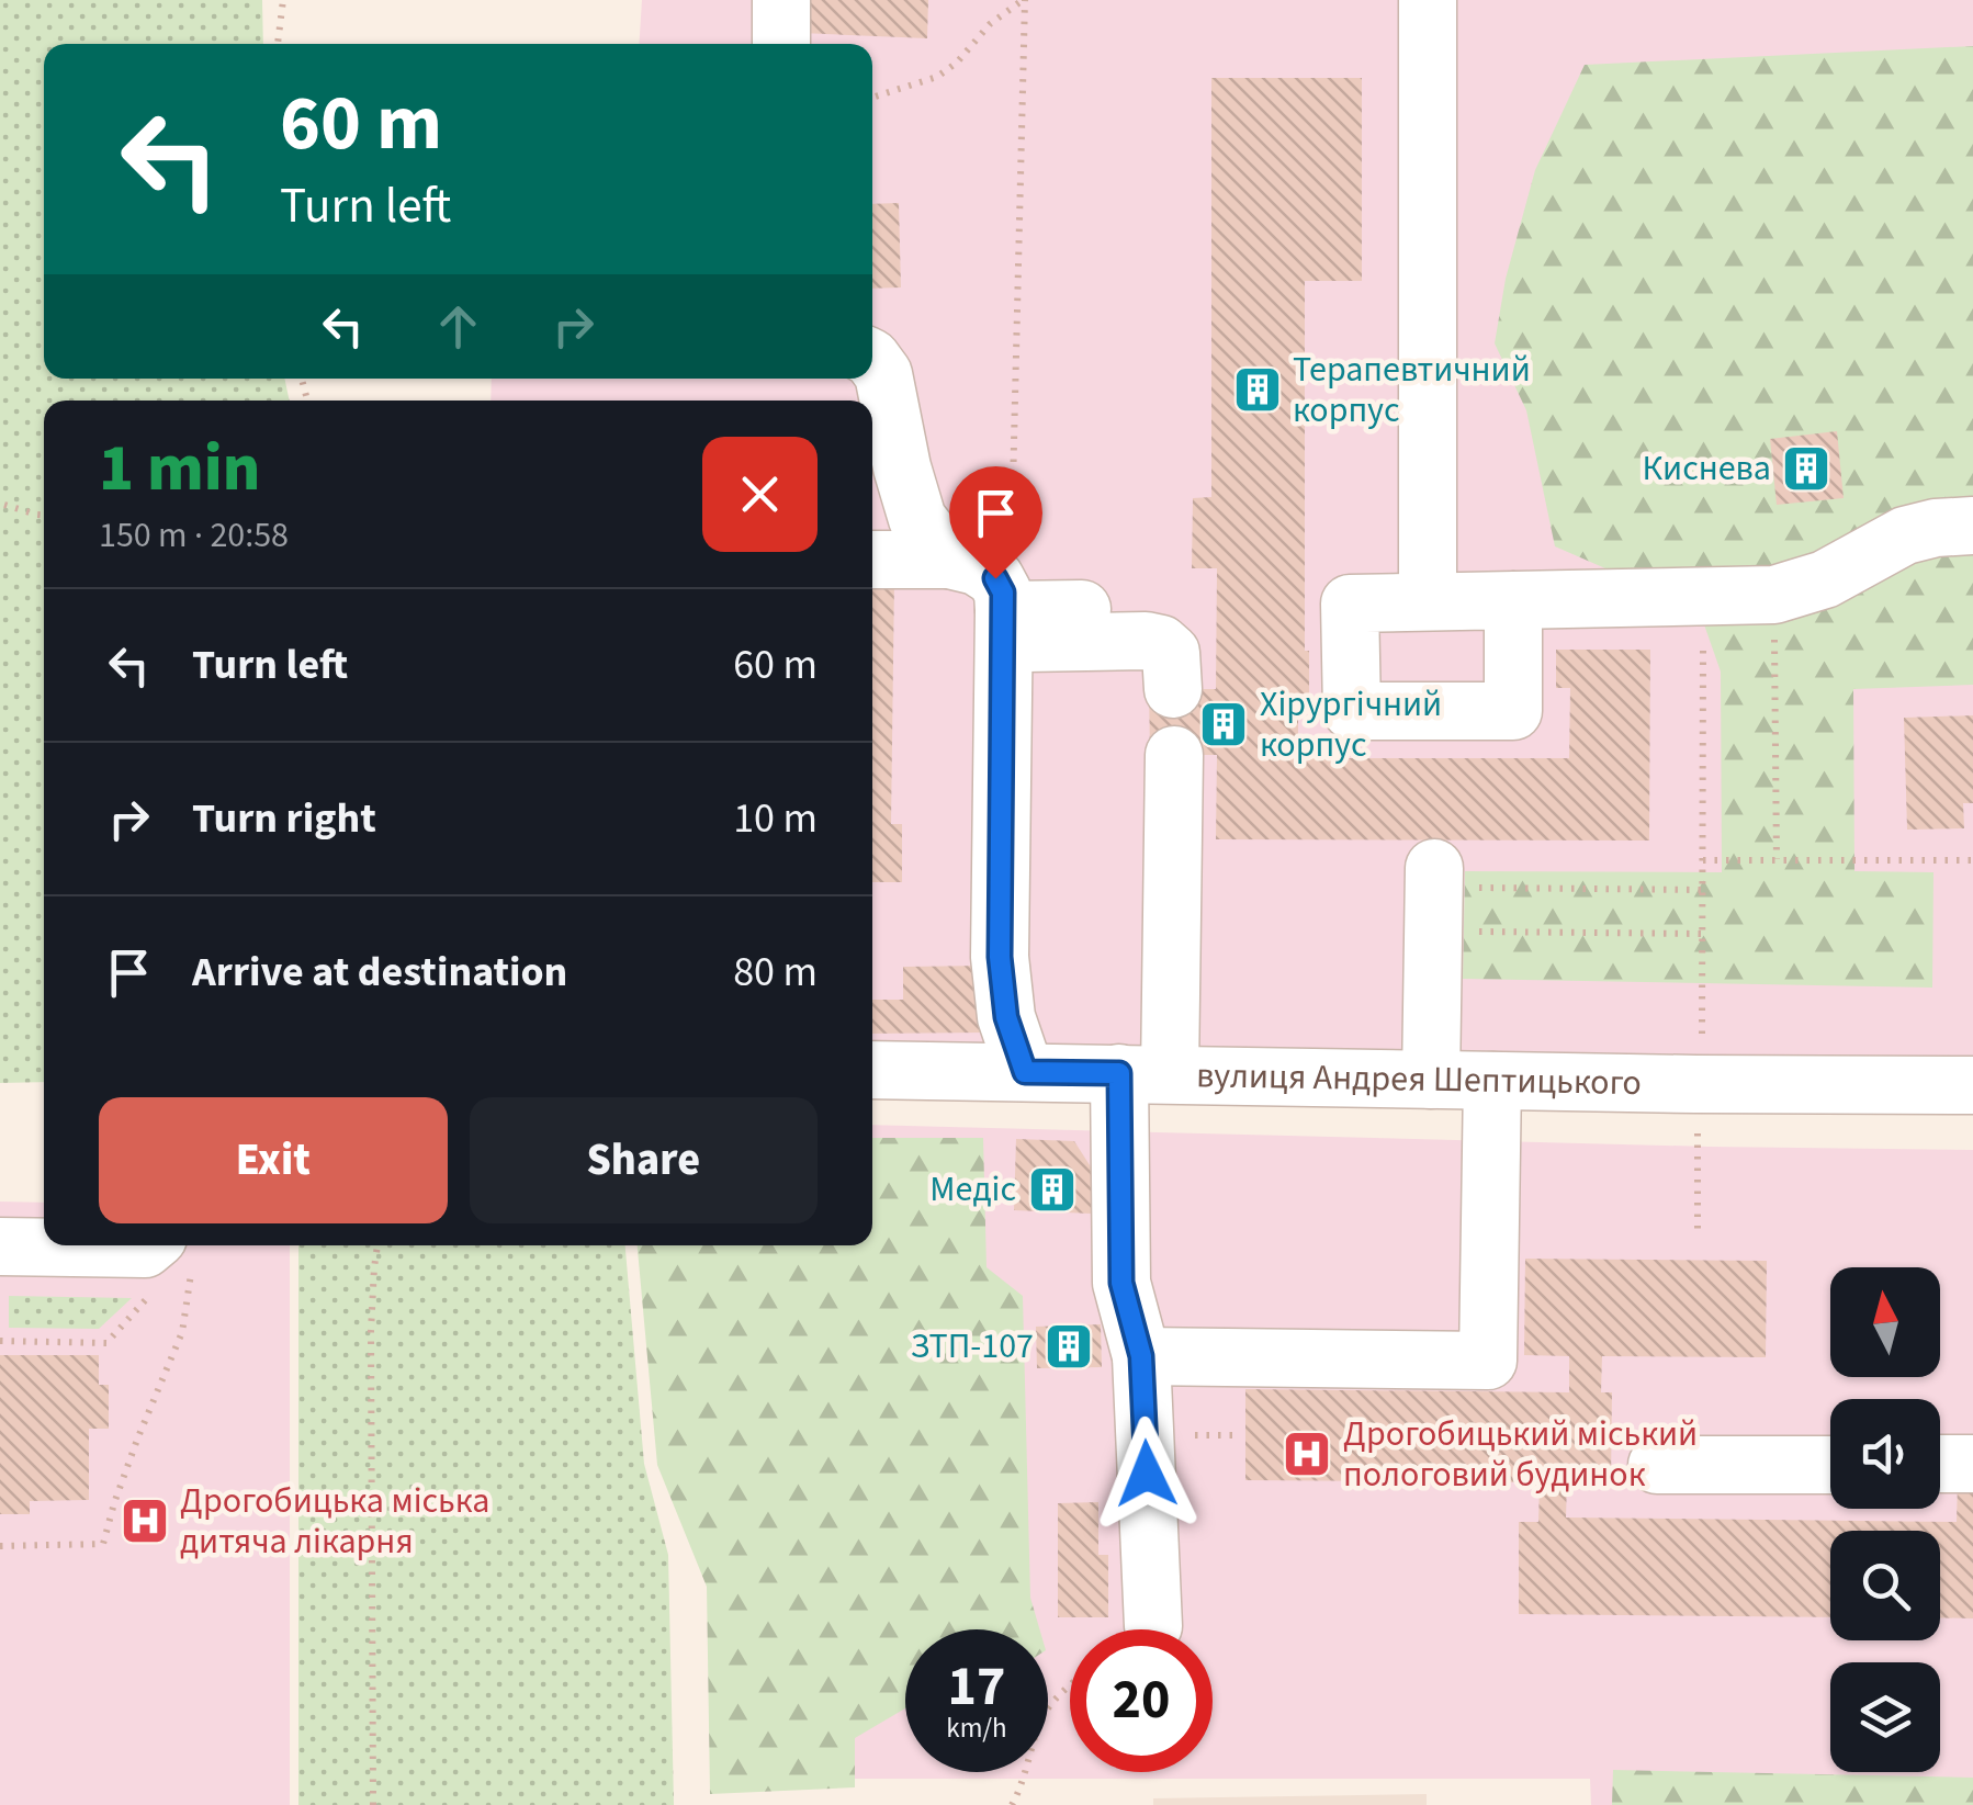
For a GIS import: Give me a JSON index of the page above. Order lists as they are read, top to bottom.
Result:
{
  "streets": {
    "lane": ["вулиця Андрея Шептицького"]
  },
  "places": {
    "building": [
      "Терапевтичний корпус",
      "Киснева",
      "Хірургічний корпус",
      "Медіс",
      "ЗТП-107"
    ],
    "hospital": ["Дрогобицький міський пологовий будинок", "Дрогобицька міська дитяча лікарня"]
  },
  "north": "top",
  "page": {
    "turn": ["60 m", "Turn left"],
    "heading": ["1 min", "150 m · 20:58"],
    "list": [
      {
        "name": "Turn left",
        "value": "60 m"
      },
      {
        "name": "Turn right",
        "value": "10 m"
      },
      {
        "name": "Arrive at destination",
        "value": "80 m"
      }
    ],
    "buttons": ["Exit", "Share"],
    "speed": "17 km/h",
    "limit": "20"
  }
}
